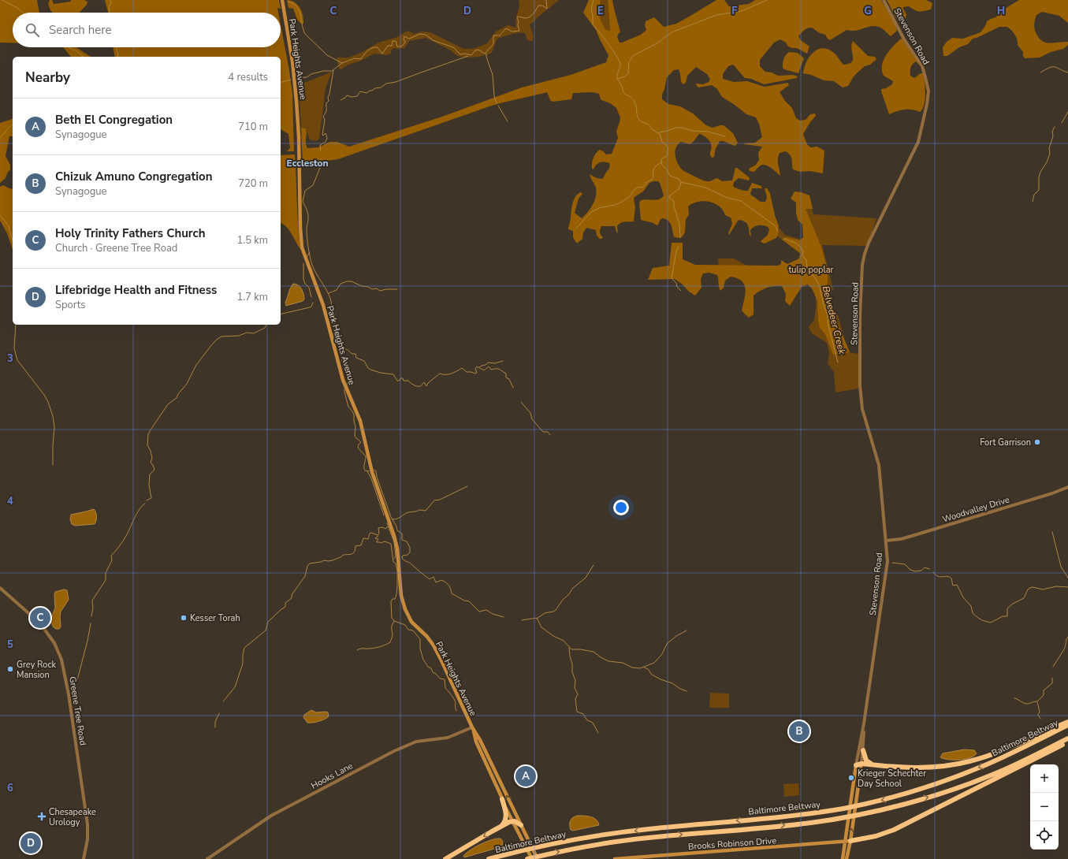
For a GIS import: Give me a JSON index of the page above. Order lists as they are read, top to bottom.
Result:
{
  "streets": {
    "highway": ["Baltimore Beltway"],
    "main road": ["Stevenson Road", "Park Heights Avenue", "Brooks Robinson Drive"],
    "street": ["Woodvalley Drive", "Greene Tree Road", "Hooks Lane"]
  },
  "crossings": [
    ["Stevenson Road", "Woodvalley Drive"],
    ["Stevenson Road", "Brooks Robinson Drive"],
    ["Park Heights Avenue", "Hooks Lane"]
  ],
  "districts": ["Eccleston"],
  "water": ["Belvedeer Creek"],
  "parks": ["tulip poplar"],
  "places": {
    "other": [
      "Fort Garrison",
      "Kesser Torah",
      "Grey Rock Mansion",
      "Krieger Schechter Day School"
    ],
    "health": ["Chesapeake Urology"]
  },
  "page": {
    "search": "Search here",
    "heading": ["Nearby", "4 results"],
    "list": [
      {
        "mark": "A",
        "name": "Beth El Congregation",
        "note": "Synagogue",
        "value": "710 m"
      },
      {
        "mark": "B",
        "name": "Chizuk Amuno Congregation",
        "note": "Synagogue",
        "value": "720 m"
      },
      {
        "mark": "C",
        "name": "Holy Trinity Fathers Church",
        "note": "Church · Greene Tree Road",
        "value": "1.5 km"
      },
      {
        "mark": "D",
        "name": "Lifebridge Health and Fitness",
        "note": "Sports",
        "value": "1.7 km"
      }
    ],
    "pins": [
      "C",
      "B",
      "A",
      "D"
    ],
    "map_buttons": ["+", "−"]
  },
  "grid": {
    "columns": [
      "C",
      "D",
      "E",
      "F",
      "G",
      "H"
    ],
    "rows": [
      "3",
      "4",
      "5",
      "6"
    ]
  }
}
